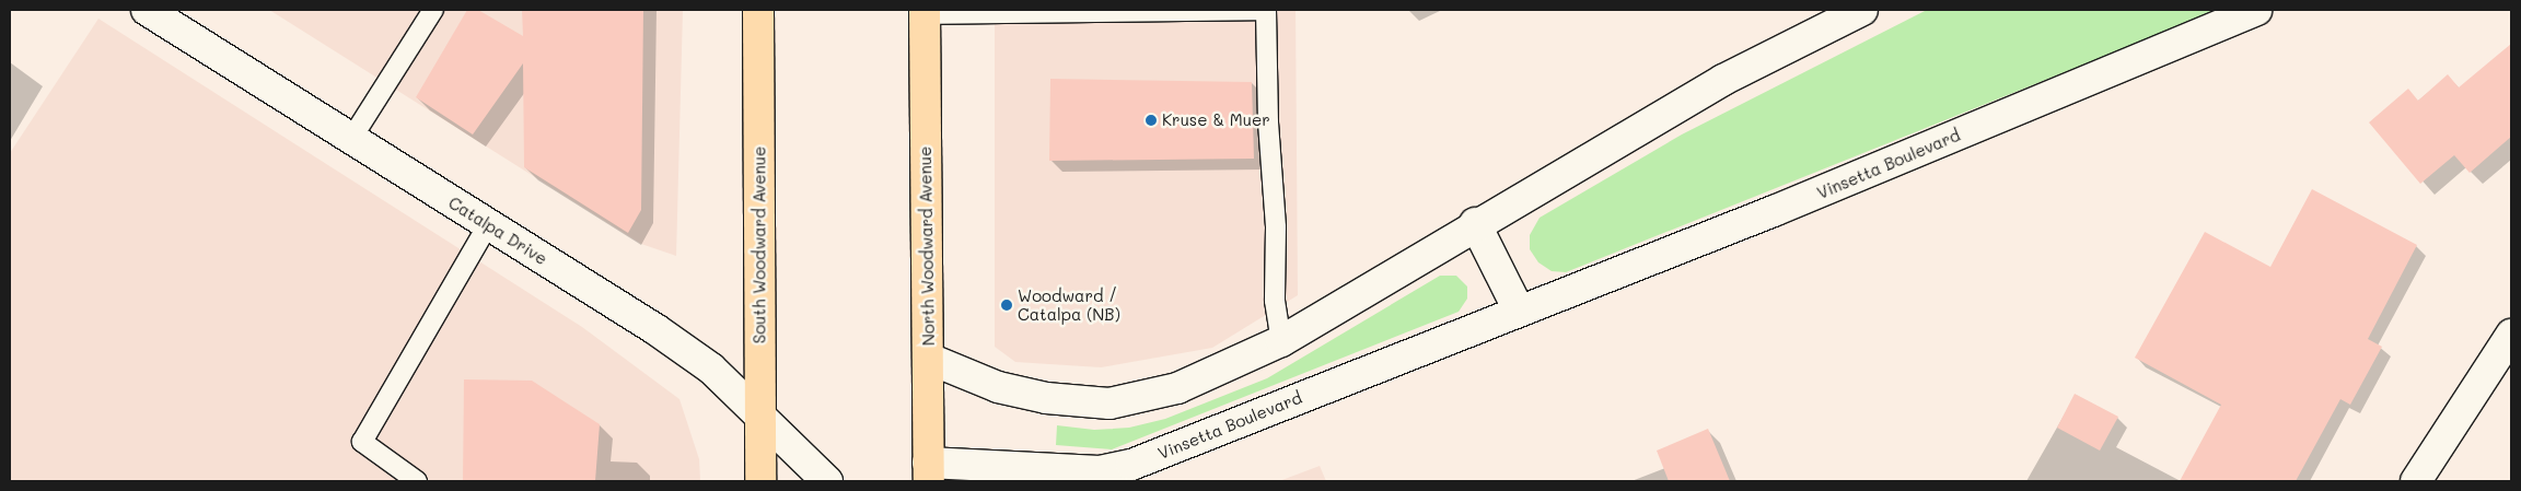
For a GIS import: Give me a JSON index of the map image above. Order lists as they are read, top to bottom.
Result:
{
  "streets": {
    "main road": ["South Woodward Avenue", "North Woodward Avenue"],
    "street": ["Vinsetta Boulevard", "Catalpa Drive"]
  },
  "crossings": [
    ["Vinsetta Boulevard", "North Woodward Avenue"],
    ["Catalpa Drive", "South Woodward Avenue"]
  ],
  "places": ["Kruse & Muer", "Woodward / Catalpa (NB)"]
}
